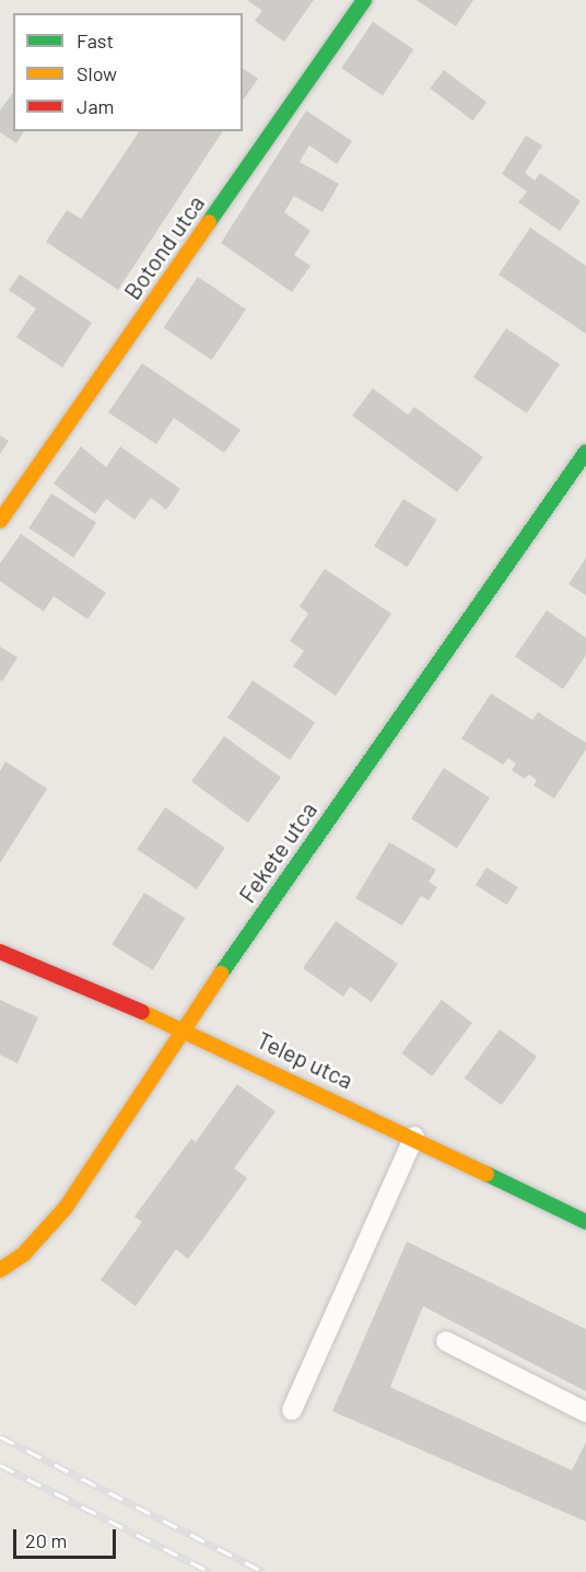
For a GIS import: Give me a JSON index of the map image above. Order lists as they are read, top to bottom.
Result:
{
  "streets": {
    "street": ["Botond utca", "Fekete utca", "Telep utca"]
  },
  "crossings": [
    ["Fekete utca", "Telep utca"]
  ],
  "legend": ["Fast", "Slow", "Jam"],
  "scale_bar": "20 m"
}
